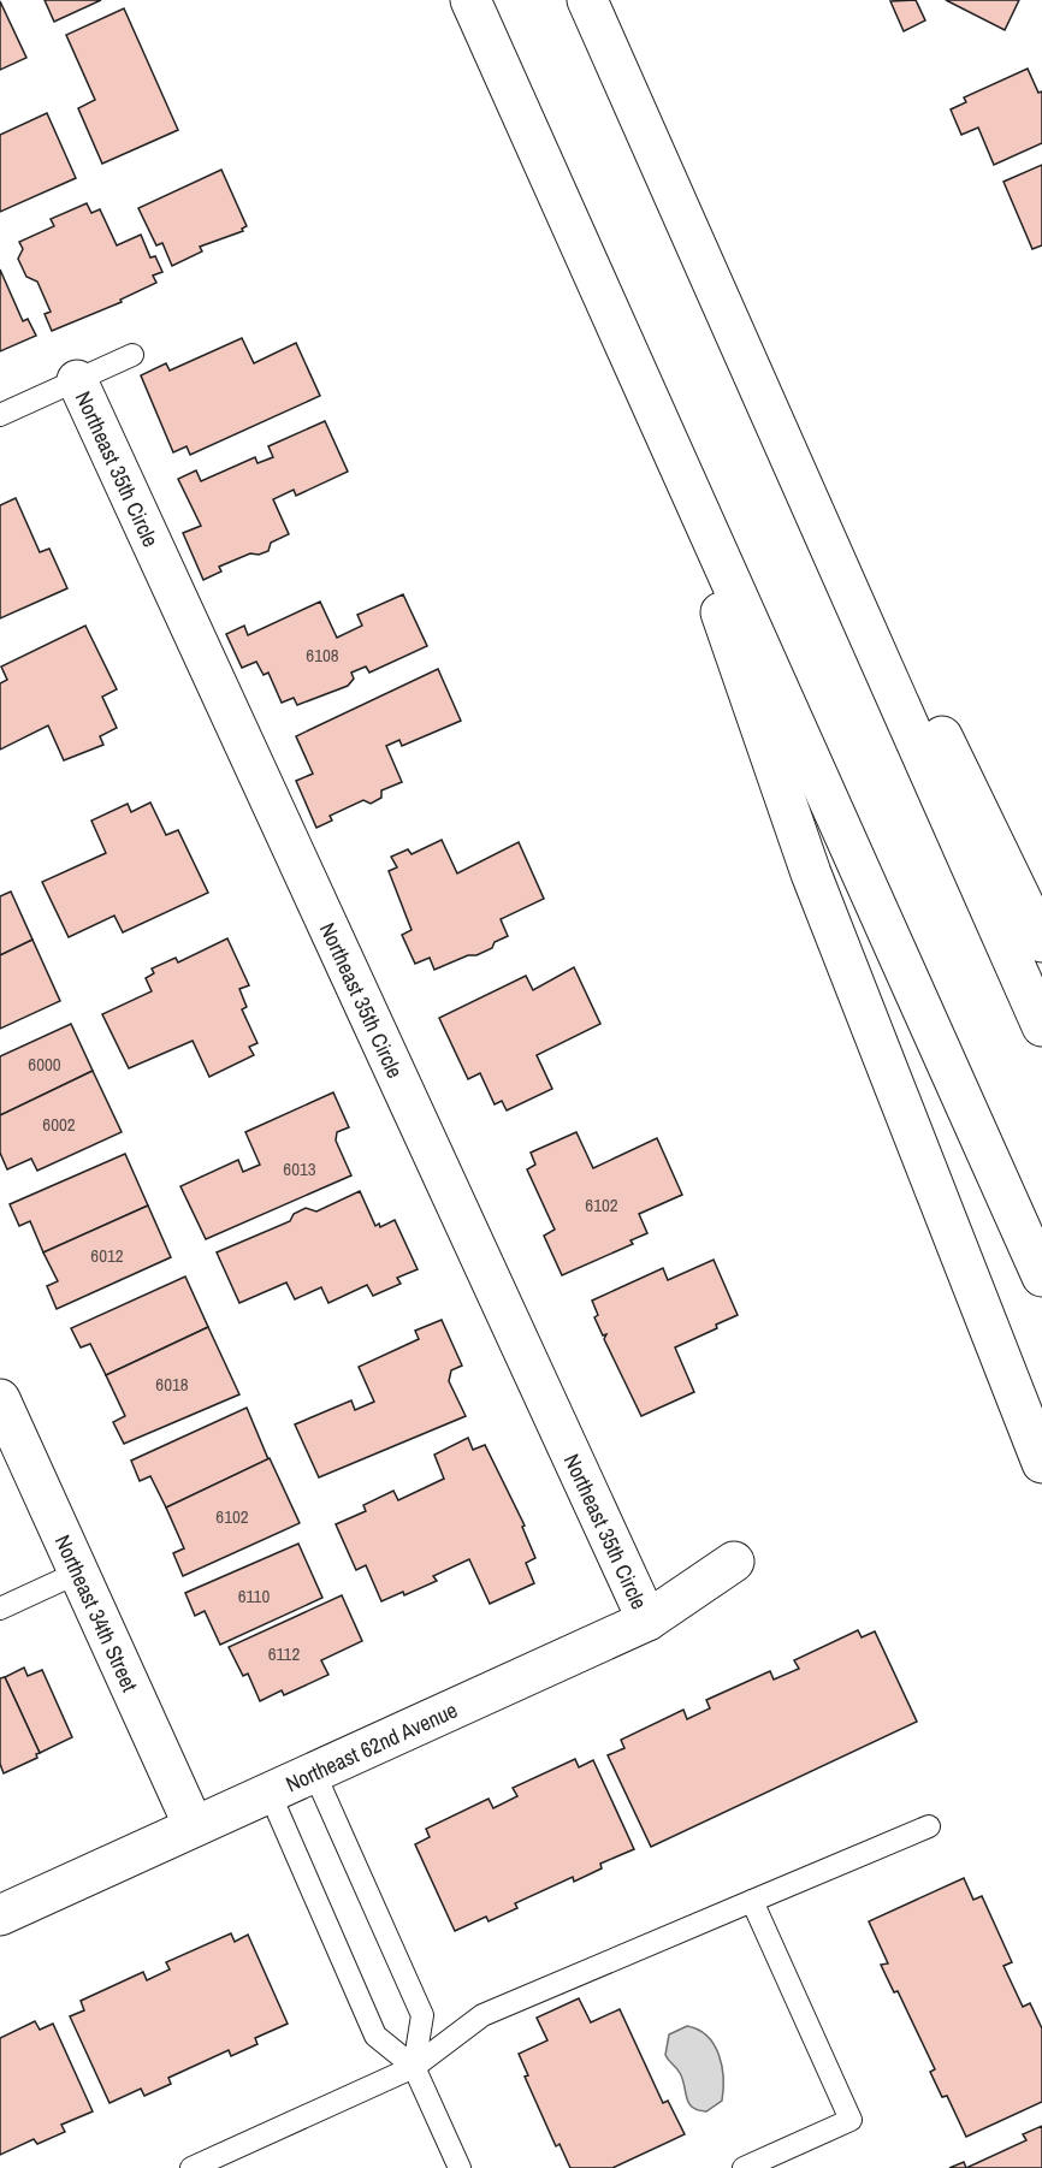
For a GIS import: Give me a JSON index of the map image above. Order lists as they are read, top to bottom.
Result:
{
  "streets": {
    "main road": ["Northeast 35th Circle", "Northeast 34th Street", "Northeast 62nd Avenue"]
  },
  "crossings": [
    ["Northeast 35th Circle", "Northeast 62nd Avenue"],
    ["Northeast 34th Street", "Northeast 62nd Avenue"]
  ],
  "house_numbers": [
    "6108",
    "6000",
    "6002",
    "6013",
    "6102",
    "6012",
    "6018",
    "6102",
    "6110",
    "6112"
  ]
}
